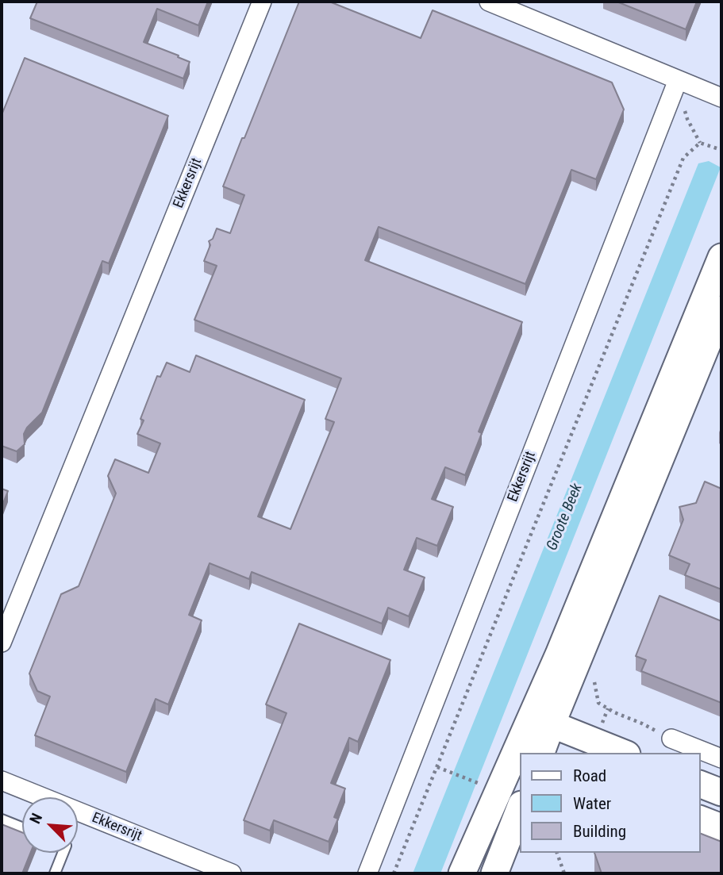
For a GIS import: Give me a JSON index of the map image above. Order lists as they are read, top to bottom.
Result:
{
  "streets": {
    "street": ["Ekkersrijt"]
  },
  "water": ["Groote Beek"],
  "legend": ["Road", "Water", "Building"],
  "north": "top left"
}
